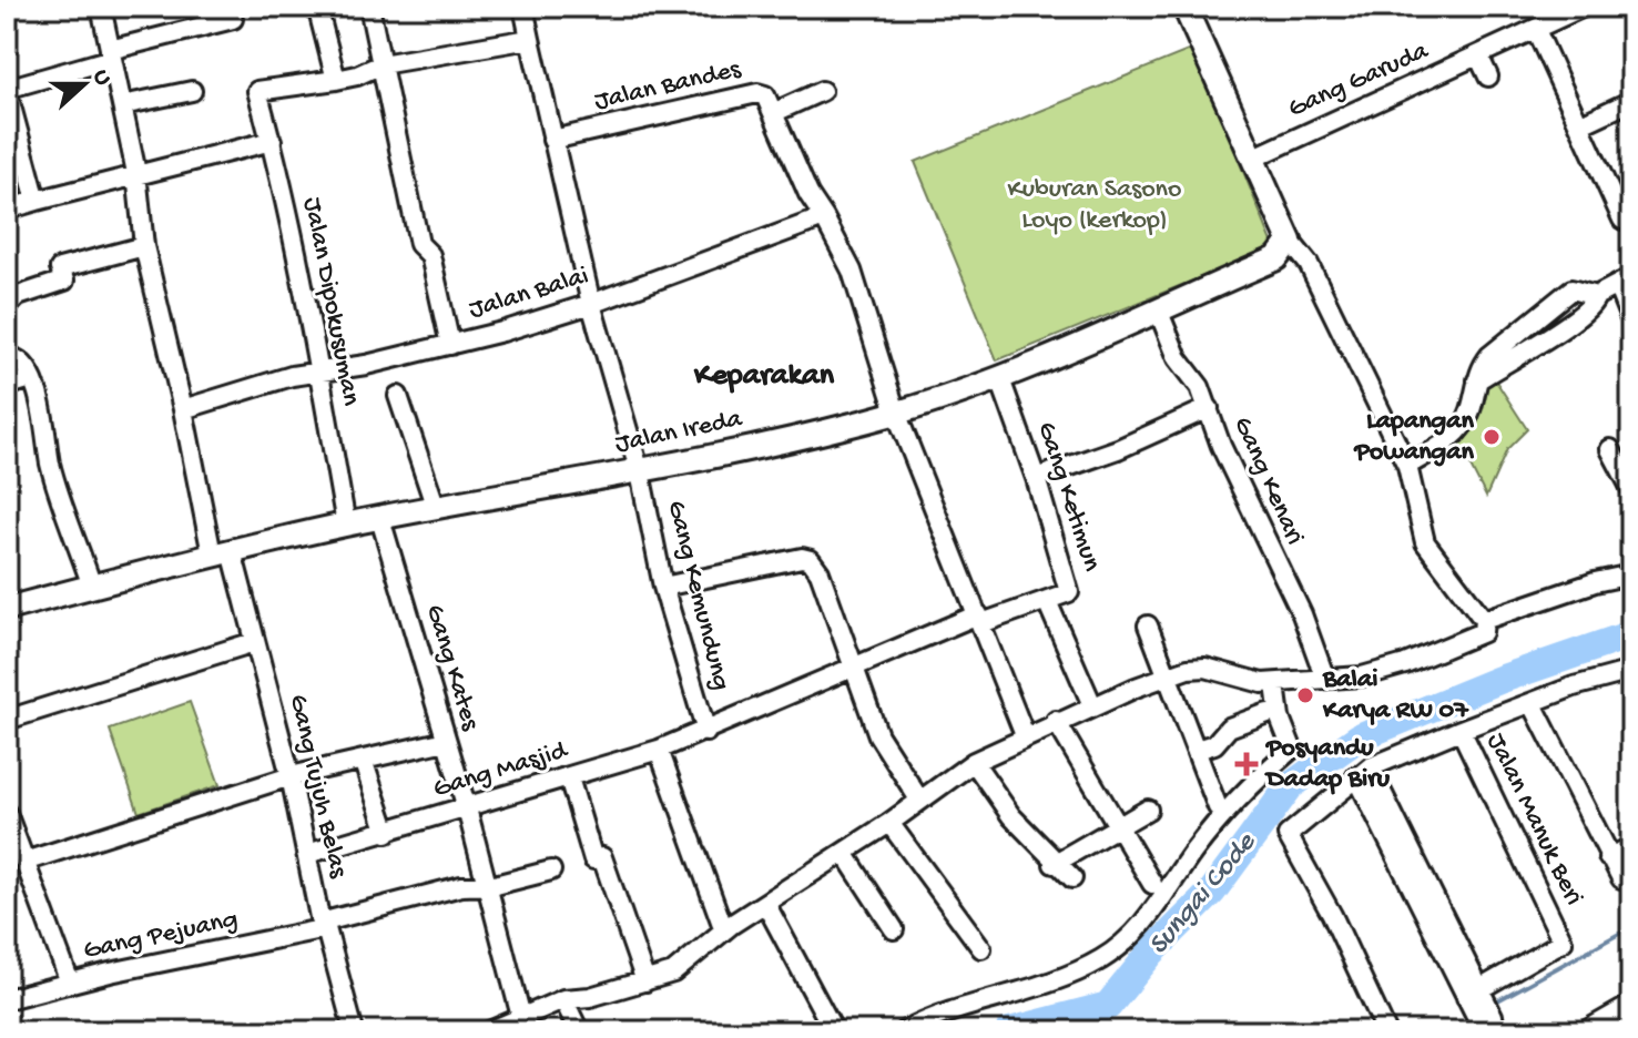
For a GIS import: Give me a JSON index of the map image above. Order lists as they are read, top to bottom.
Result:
{
  "streets": {
    "street": [
      "Gang Garuda",
      "Jalan Bandes",
      "Jalan Balai",
      "Jalan Dipokusuman",
      "Jalan Ireda",
      "Gang Kenari",
      "Gang Ketimun",
      "Gang Kemundung",
      "Gang Kates",
      "Gang Masjid",
      "Gang Tujuh Belas",
      "Jalan Manuk Beri",
      "Gang Pejuang"
    ]
  },
  "crossings": [
    ["Jalan Bandes", "Gang Kemundung"],
    ["Jalan Balai", "Jalan Dipokusuman"],
    ["Jalan Balai", "Gang Kemundung"],
    ["Jalan Dipokusuman", "Jalan Ireda"],
    ["Jalan Ireda", "Gang Kenari"],
    ["Jalan Ireda", "Gang Ketimun"],
    ["Jalan Ireda", "Gang Kemundung"],
    ["Jalan Ireda", "Gang Kates"],
    ["Jalan Ireda", "Gang Tujuh Belas"],
    ["Gang Ketimun", "Gang Masjid"],
    ["Gang Kemundung", "Gang Masjid"],
    ["Gang Kates", "Gang Masjid"],
    ["Gang Kates", "Gang Pejuang"],
    ["Gang Masjid", "Gang Tujuh Belas"],
    ["Gang Tujuh Belas", "Gang Pejuang"]
  ],
  "districts": ["Keparakan"],
  "water": ["Sungai Code"],
  "parks": ["Kuburan Sasono Loyo (kerkop)"],
  "places": {
    "other": ["Lapangan Powangan", "Balai Karya RW 07"],
    "health": ["Posyandu Dadap Biru"]
  },
  "north": "right"
}
